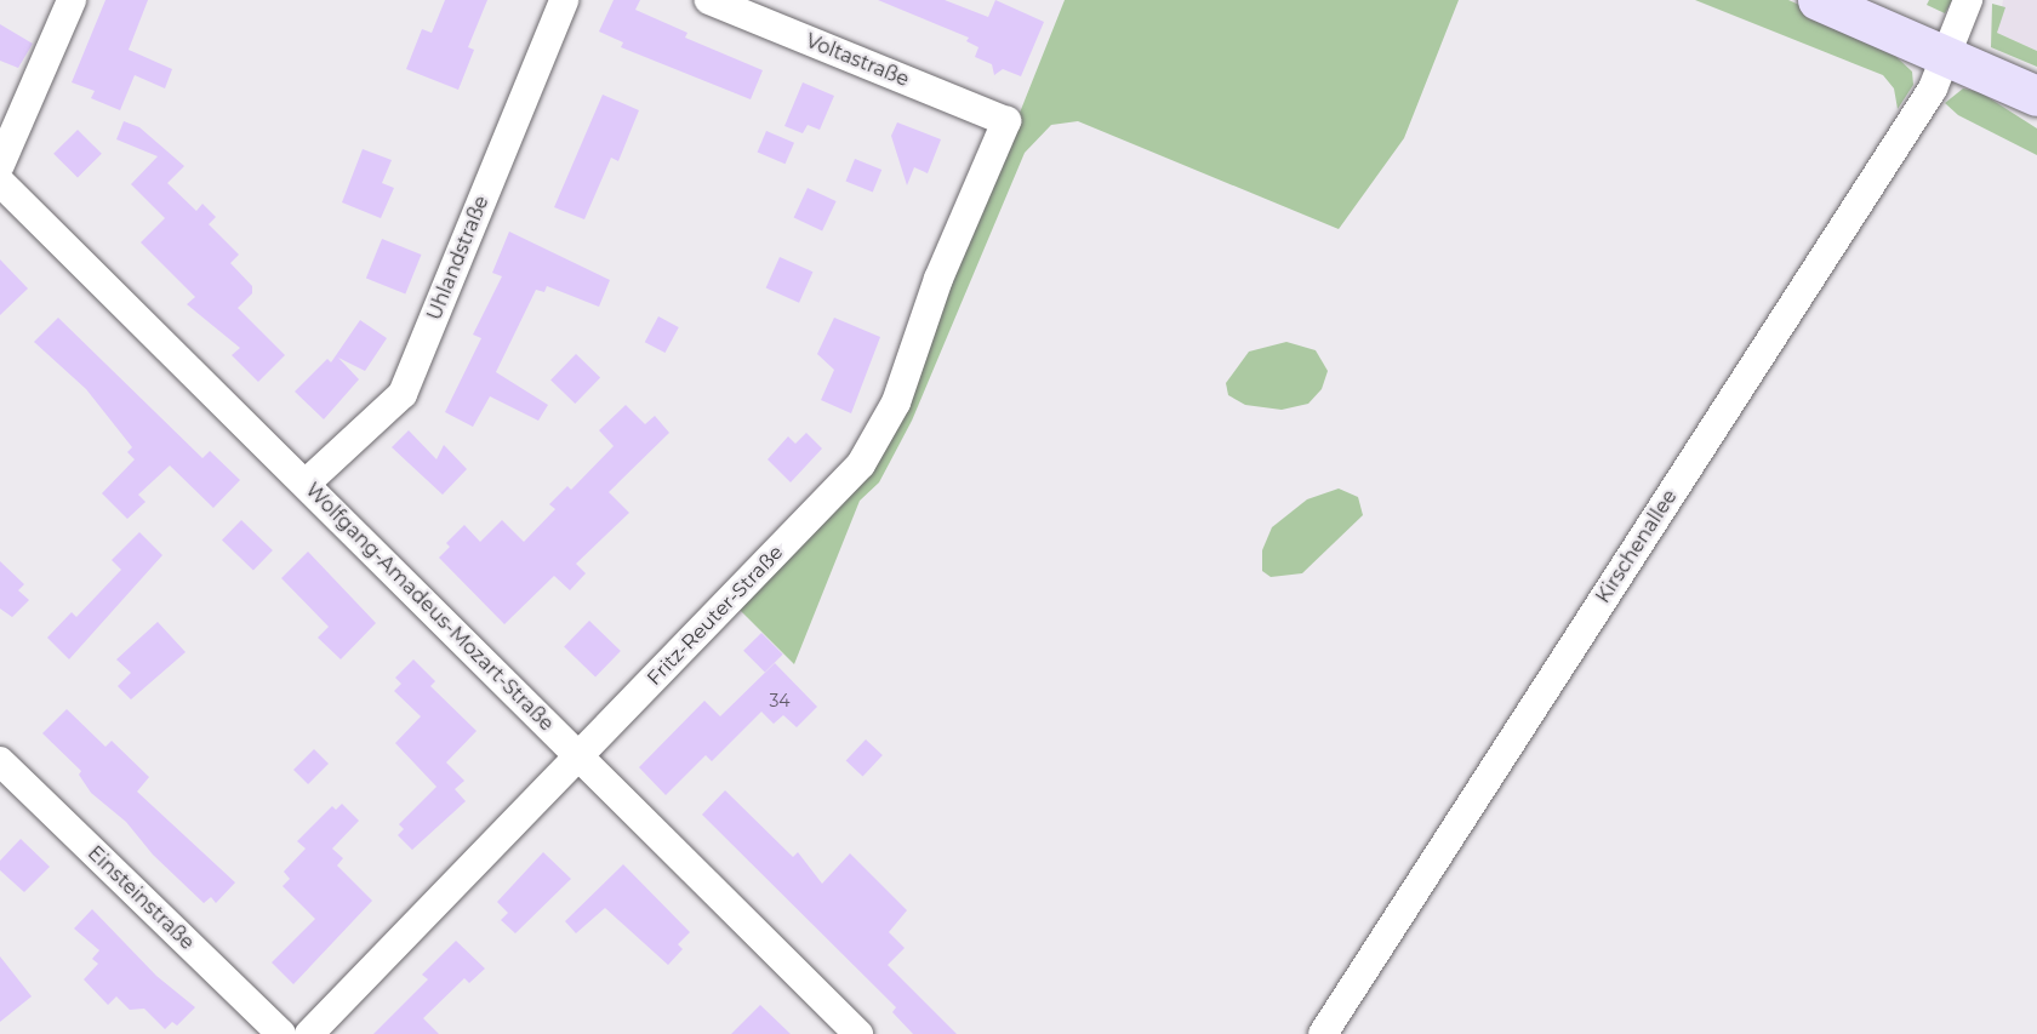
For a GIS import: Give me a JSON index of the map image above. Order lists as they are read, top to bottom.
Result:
{
  "streets": {
    "street": [
      "Voltastraße",
      "Uhlandstraße",
      "Kirschenallee",
      "Wolfgang-Amadeus-Mozart-Straße",
      "Fritz-Reuter-Straße",
      "Einsteinstraße"
    ]
  },
  "crossings": [
    ["Voltastraße", "Fritz-Reuter-Straße"],
    ["Uhlandstraße", "Wolfgang-Amadeus-Mozart-Straße"],
    ["Wolfgang-Amadeus-Mozart-Straße", "Fritz-Reuter-Straße"]
  ],
  "house_numbers": ["34"]
}
